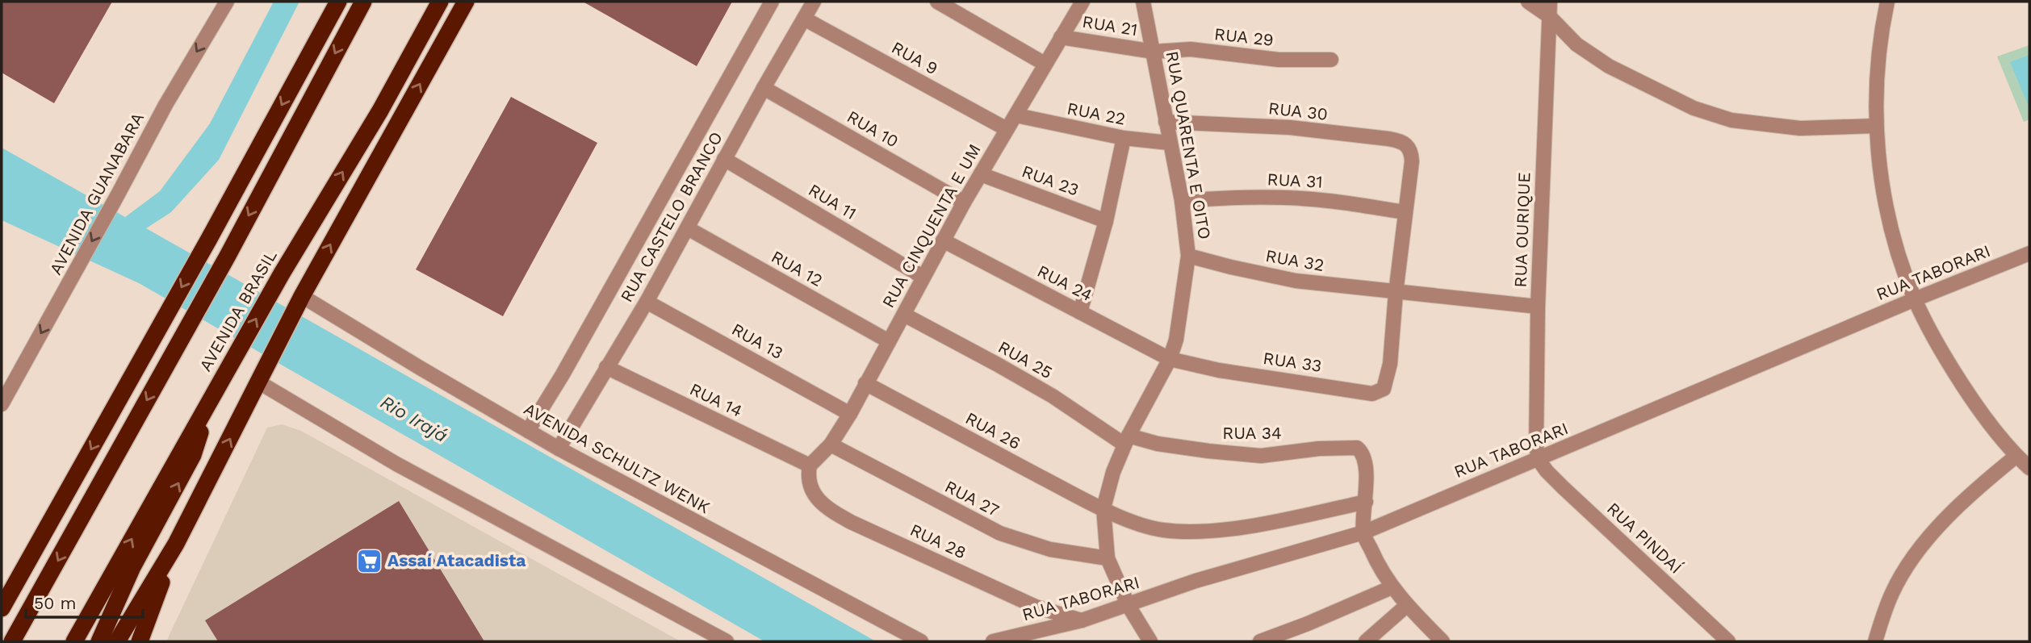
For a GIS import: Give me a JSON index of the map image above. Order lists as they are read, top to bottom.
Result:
{
  "streets": {
    "highway": ["AVENIDA BRASIL"],
    "street": [
      "RUA 21",
      "RUA 29",
      "RUA 9",
      "RUA 30",
      "RUA 22",
      "RUA 10",
      "RUA QUARENTA E OITO",
      "RUA 23",
      "RUA 31",
      "AVENIDA GUANABARA",
      "RUA 11",
      "RUA CASTELO BRANCO",
      "RUA CINQUENTA E UM",
      "RUA OURIQUE",
      "RUA 32",
      "RUA 12",
      "RUA TABORARI",
      "RUA 24",
      "RUA 13",
      "RUA 25",
      "RUA 33",
      "RUA 14",
      "RUA 26",
      "RUA 34",
      "AVENIDA SCHULTZ WENK",
      "RUA 27",
      "RUA PINDAÍ",
      "RUA 28"
    ]
  },
  "crossings": [
    ["RUA 21", "RUA 29"],
    ["RUA 21", "RUA QUARENTA E OITO"],
    ["RUA 21", "RUA CINQUENTA E UM"],
    ["RUA 29", "RUA QUARENTA E OITO"],
    ["RUA 9", "RUA CASTELO BRANCO"],
    ["RUA 9", "RUA CINQUENTA E UM"],
    ["RUA 30", "RUA QUARENTA E OITO"],
    ["RUA 30", "RUA 31"],
    ["RUA 22", "RUA QUARENTA E OITO"],
    ["RUA 22", "RUA CINQUENTA E UM"],
    ["RUA 10", "RUA CASTELO BRANCO"],
    ["RUA 10", "RUA CINQUENTA E UM"],
    ["RUA QUARENTA E OITO", "RUA 31"],
    ["RUA QUARENTA E OITO", "RUA 32"],
    ["RUA QUARENTA E OITO", "RUA TABORARI"],
    ["RUA QUARENTA E OITO", "RUA 24"],
    ["RUA QUARENTA E OITO", "RUA 25"],
    ["RUA QUARENTA E OITO", "RUA 33"],
    ["RUA QUARENTA E OITO", "RUA 26"],
    ["RUA QUARENTA E OITO", "RUA 34"],
    ["RUA QUARENTA E OITO", "RUA 27"],
    ["RUA 23", "RUA CINQUENTA E UM"],
    ["RUA 11", "RUA CASTELO BRANCO"],
    ["RUA 11", "RUA CINQUENTA E UM"],
    ["RUA CASTELO BRANCO", "RUA 12"],
    ["RUA CASTELO BRANCO", "RUA 13"],
    ["RUA CASTELO BRANCO", "RUA 14"],
    ["RUA CASTELO BRANCO", "AVENIDA SCHULTZ WENK"],
    ["RUA CINQUENTA E UM", "RUA 12"],
    ["RUA CINQUENTA E UM", "RUA 24"],
    ["RUA CINQUENTA E UM", "RUA 13"],
    ["RUA CINQUENTA E UM", "RUA 25"],
    ["RUA CINQUENTA E UM", "RUA 14"],
    ["RUA CINQUENTA E UM", "RUA 26"],
    ["RUA CINQUENTA E UM", "RUA 27"],
    ["RUA CINQUENTA E UM", "RUA 28"],
    ["RUA OURIQUE", "RUA 32"],
    ["RUA OURIQUE", "RUA TABORARI"],
    ["RUA OURIQUE", "RUA PINDAÍ"],
    ["RUA 32", "RUA 33"],
    ["RUA TABORARI", "RUA PINDAÍ"],
    ["RUA TABORARI", "RUA 28"],
    ["RUA 24", "RUA 33"],
    ["RUA 25", "RUA 34"],
    ["RUA 14", "RUA 28"],
    ["RUA 26", "RUA 34"]
  ],
  "one_way": ["AVENIDA GUANABARA"],
  "water": ["Rio Irajá"],
  "places": {
    "supermarket": ["Assaí Atacadista"]
  },
  "scale_bar": "50 m"
}
